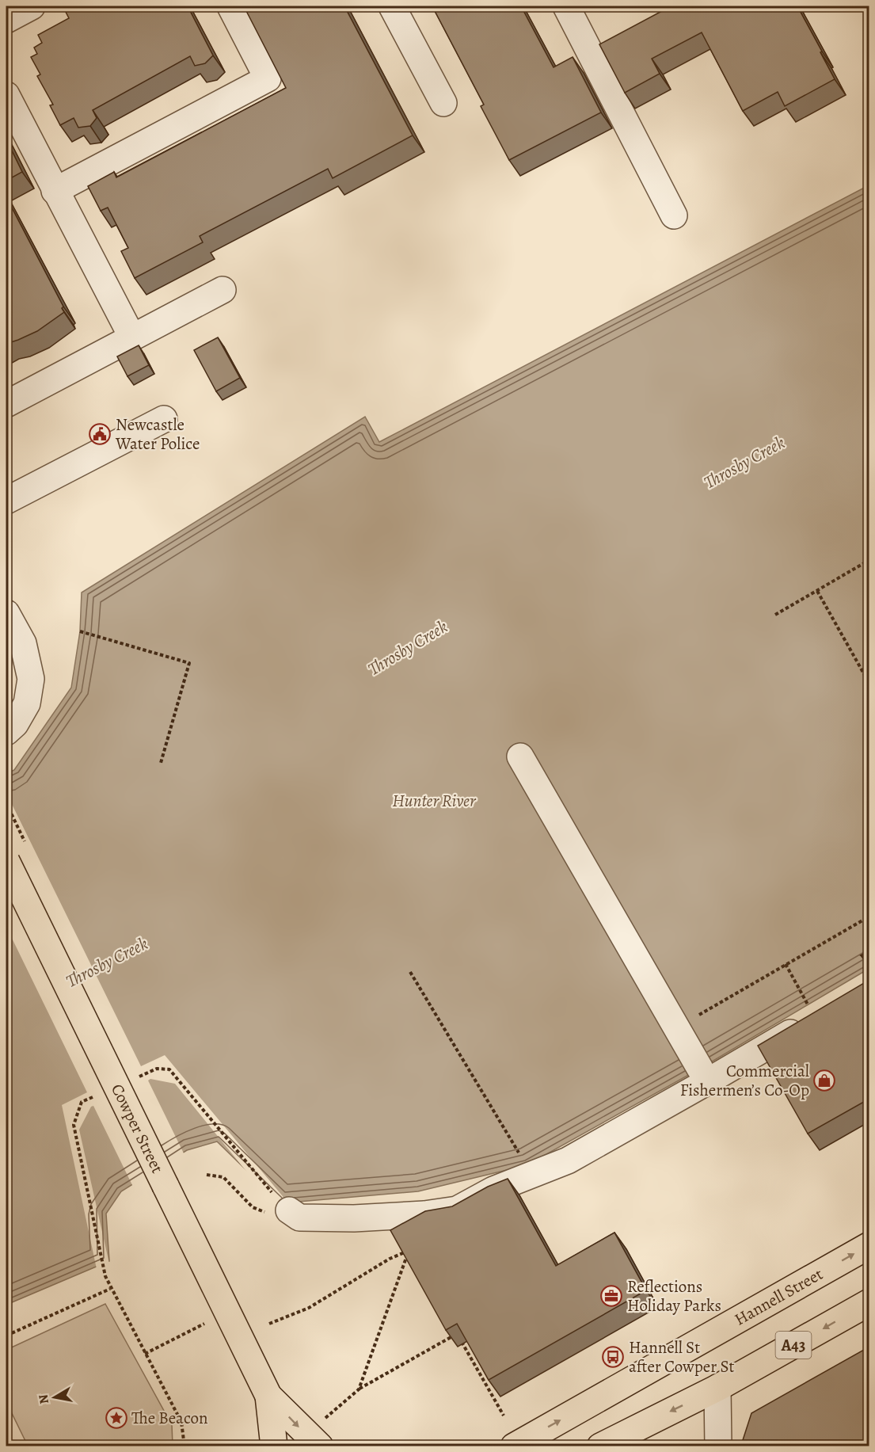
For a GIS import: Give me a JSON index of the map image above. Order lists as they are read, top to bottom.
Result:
{
  "streets": {
    "main road": ["Cowper Street", "Hannell Street", "A43"]
  },
  "water": ["Throsby Creek", "Hunter River"],
  "places": {
    "public building": ["Newcastle Water Police"],
    "shop": ["Commercial Fishermen’s Co-Op"],
    "office": ["Reflections Holiday Parks"],
    "bus stop": ["Hannell St after Cowper St"],
    "place": ["The Beacon"]
  },
  "north": "left"
}
